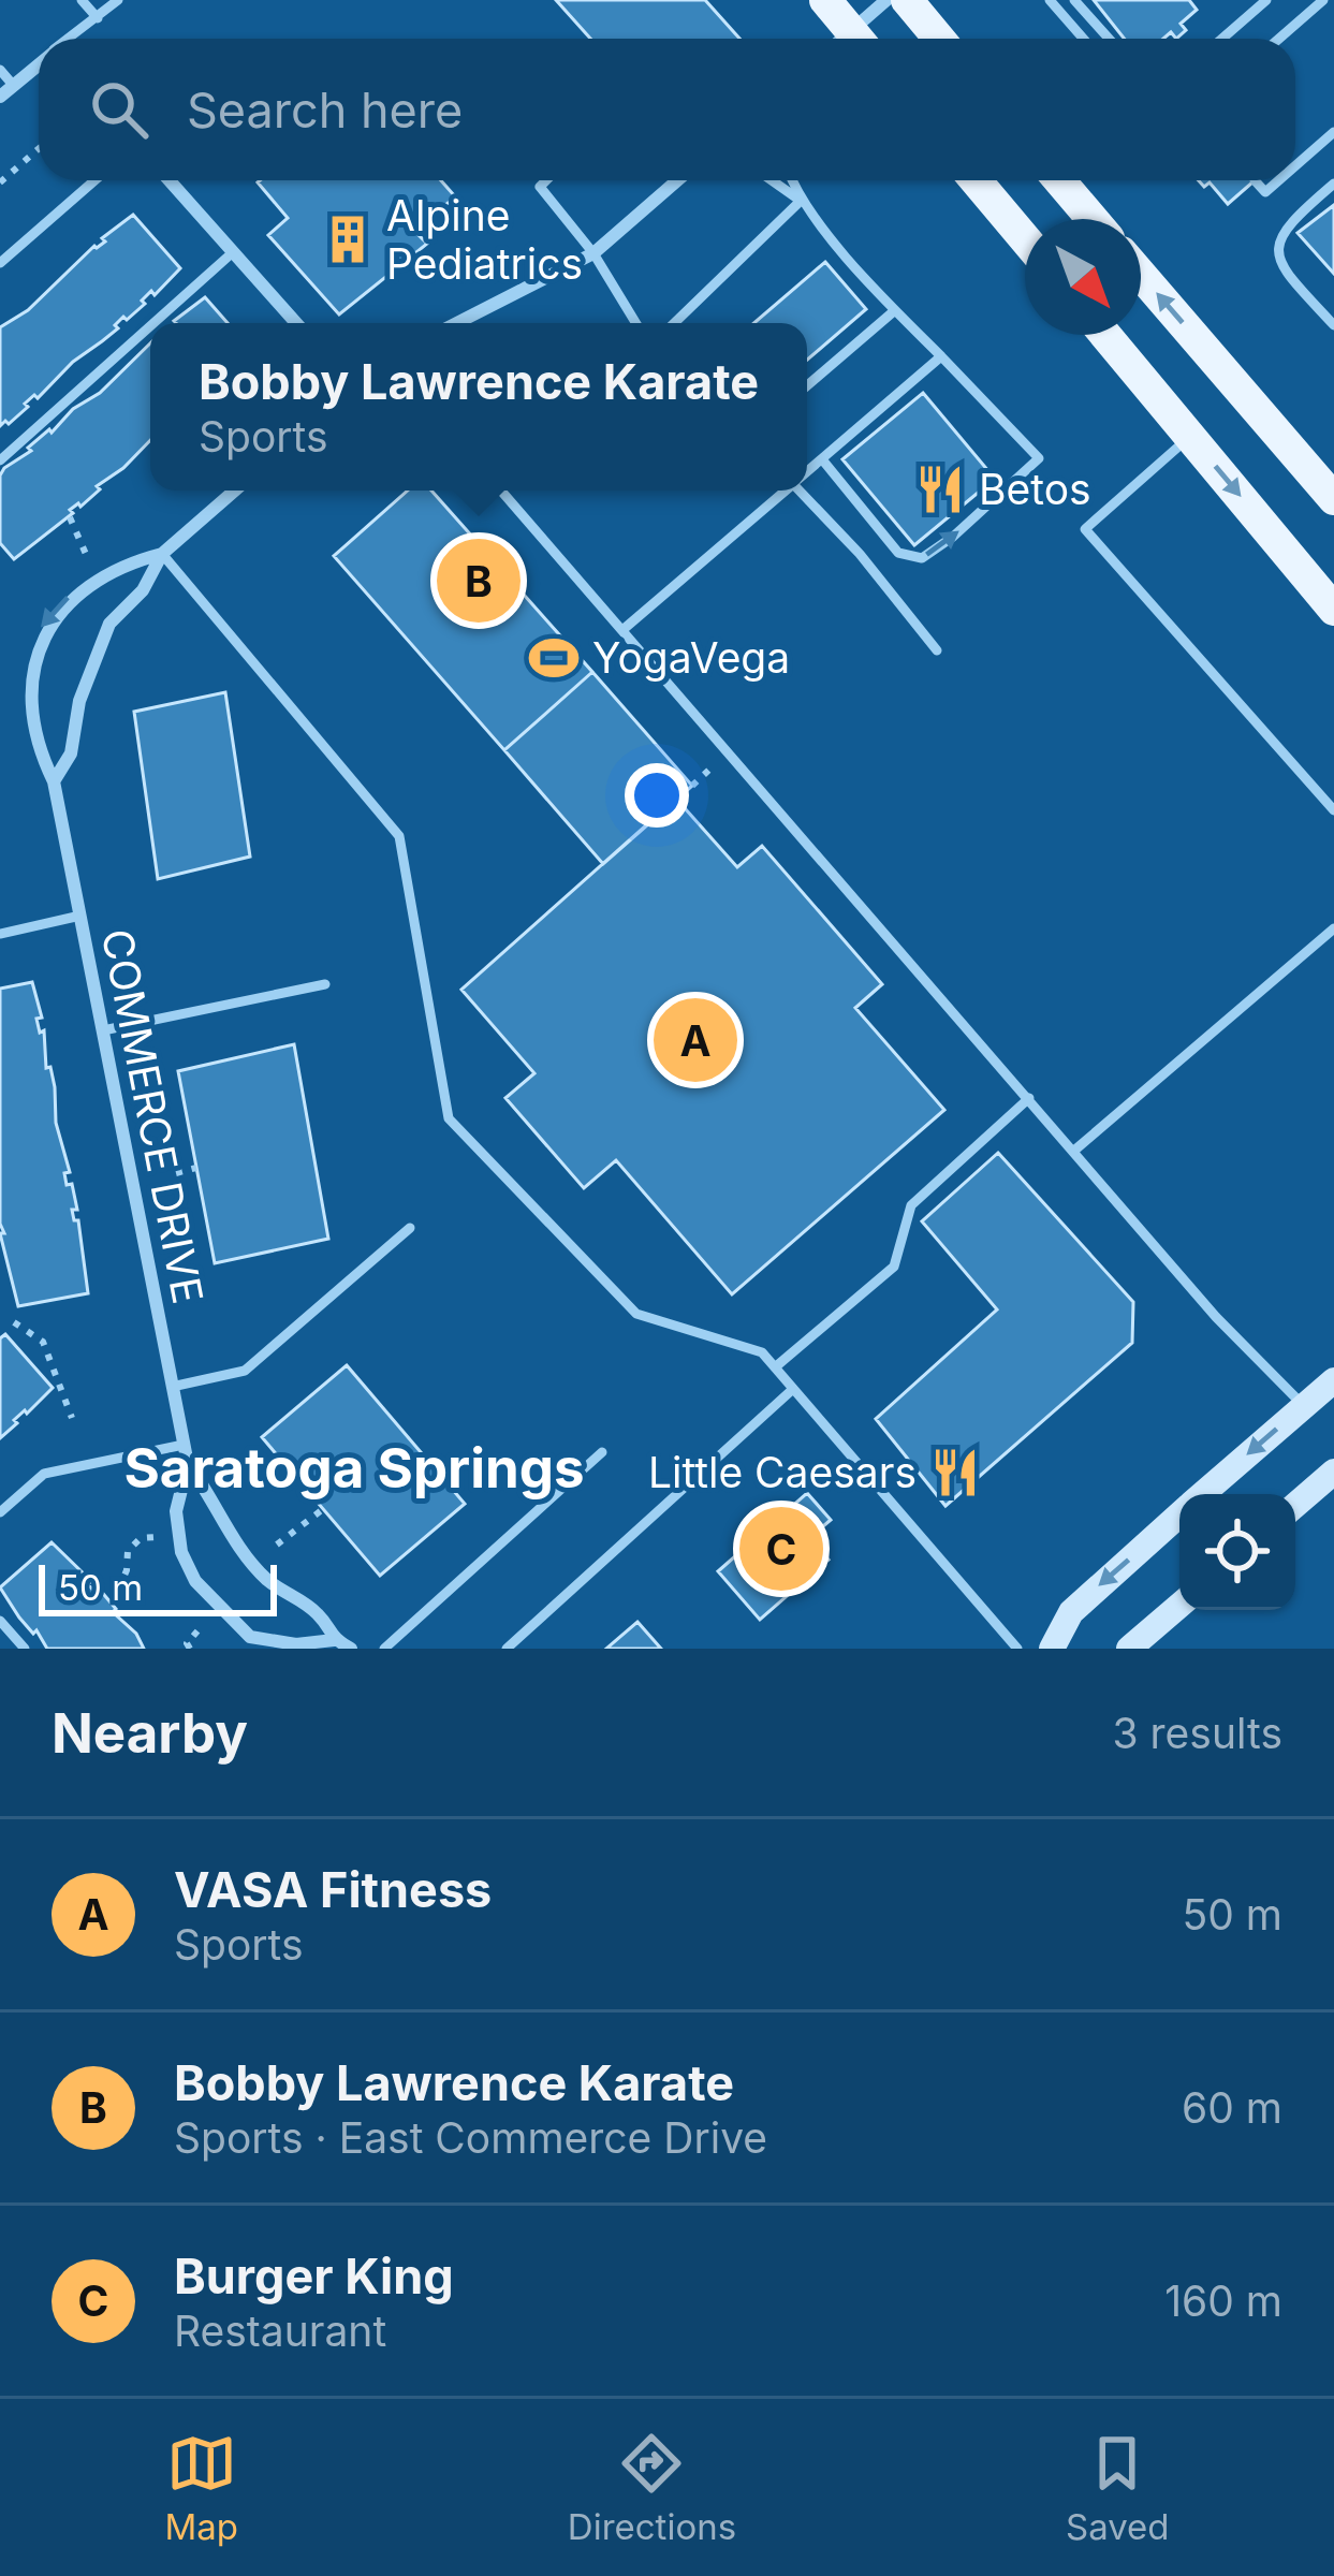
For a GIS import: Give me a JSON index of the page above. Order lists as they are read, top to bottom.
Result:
{
  "streets": {
    "street": ["COMMERCE DRIVE"]
  },
  "districts": ["Saratoga Springs"],
  "places": {
    "building": ["Alpine Pediatrics"],
    "restaurant": ["Betos", "Little Caesars"],
    "sports": ["YogaVega"]
  },
  "scale_bar": "50 m",
  "north": "bottom right",
  "page": {
    "search": "Search here",
    "popup": ["Bobby Lawrence Karate", "Sports"],
    "pins": ["B", "A", "C"],
    "scale": "50 m",
    "heading": ["Nearby", "3 results"],
    "list": [
      {
        "mark": "A",
        "name": "VASA Fitness",
        "note": "Sports",
        "value": "50 m"
      },
      {
        "mark": "B",
        "name": "Bobby Lawrence Karate",
        "note": "Sports · East Commerce Drive",
        "value": "60 m"
      },
      {
        "mark": "C",
        "name": "Burger King",
        "note": "Restaurant",
        "value": "160 m"
      }
    ],
    "nav": ["Map", "Directions", "Saved"]
  }
}
